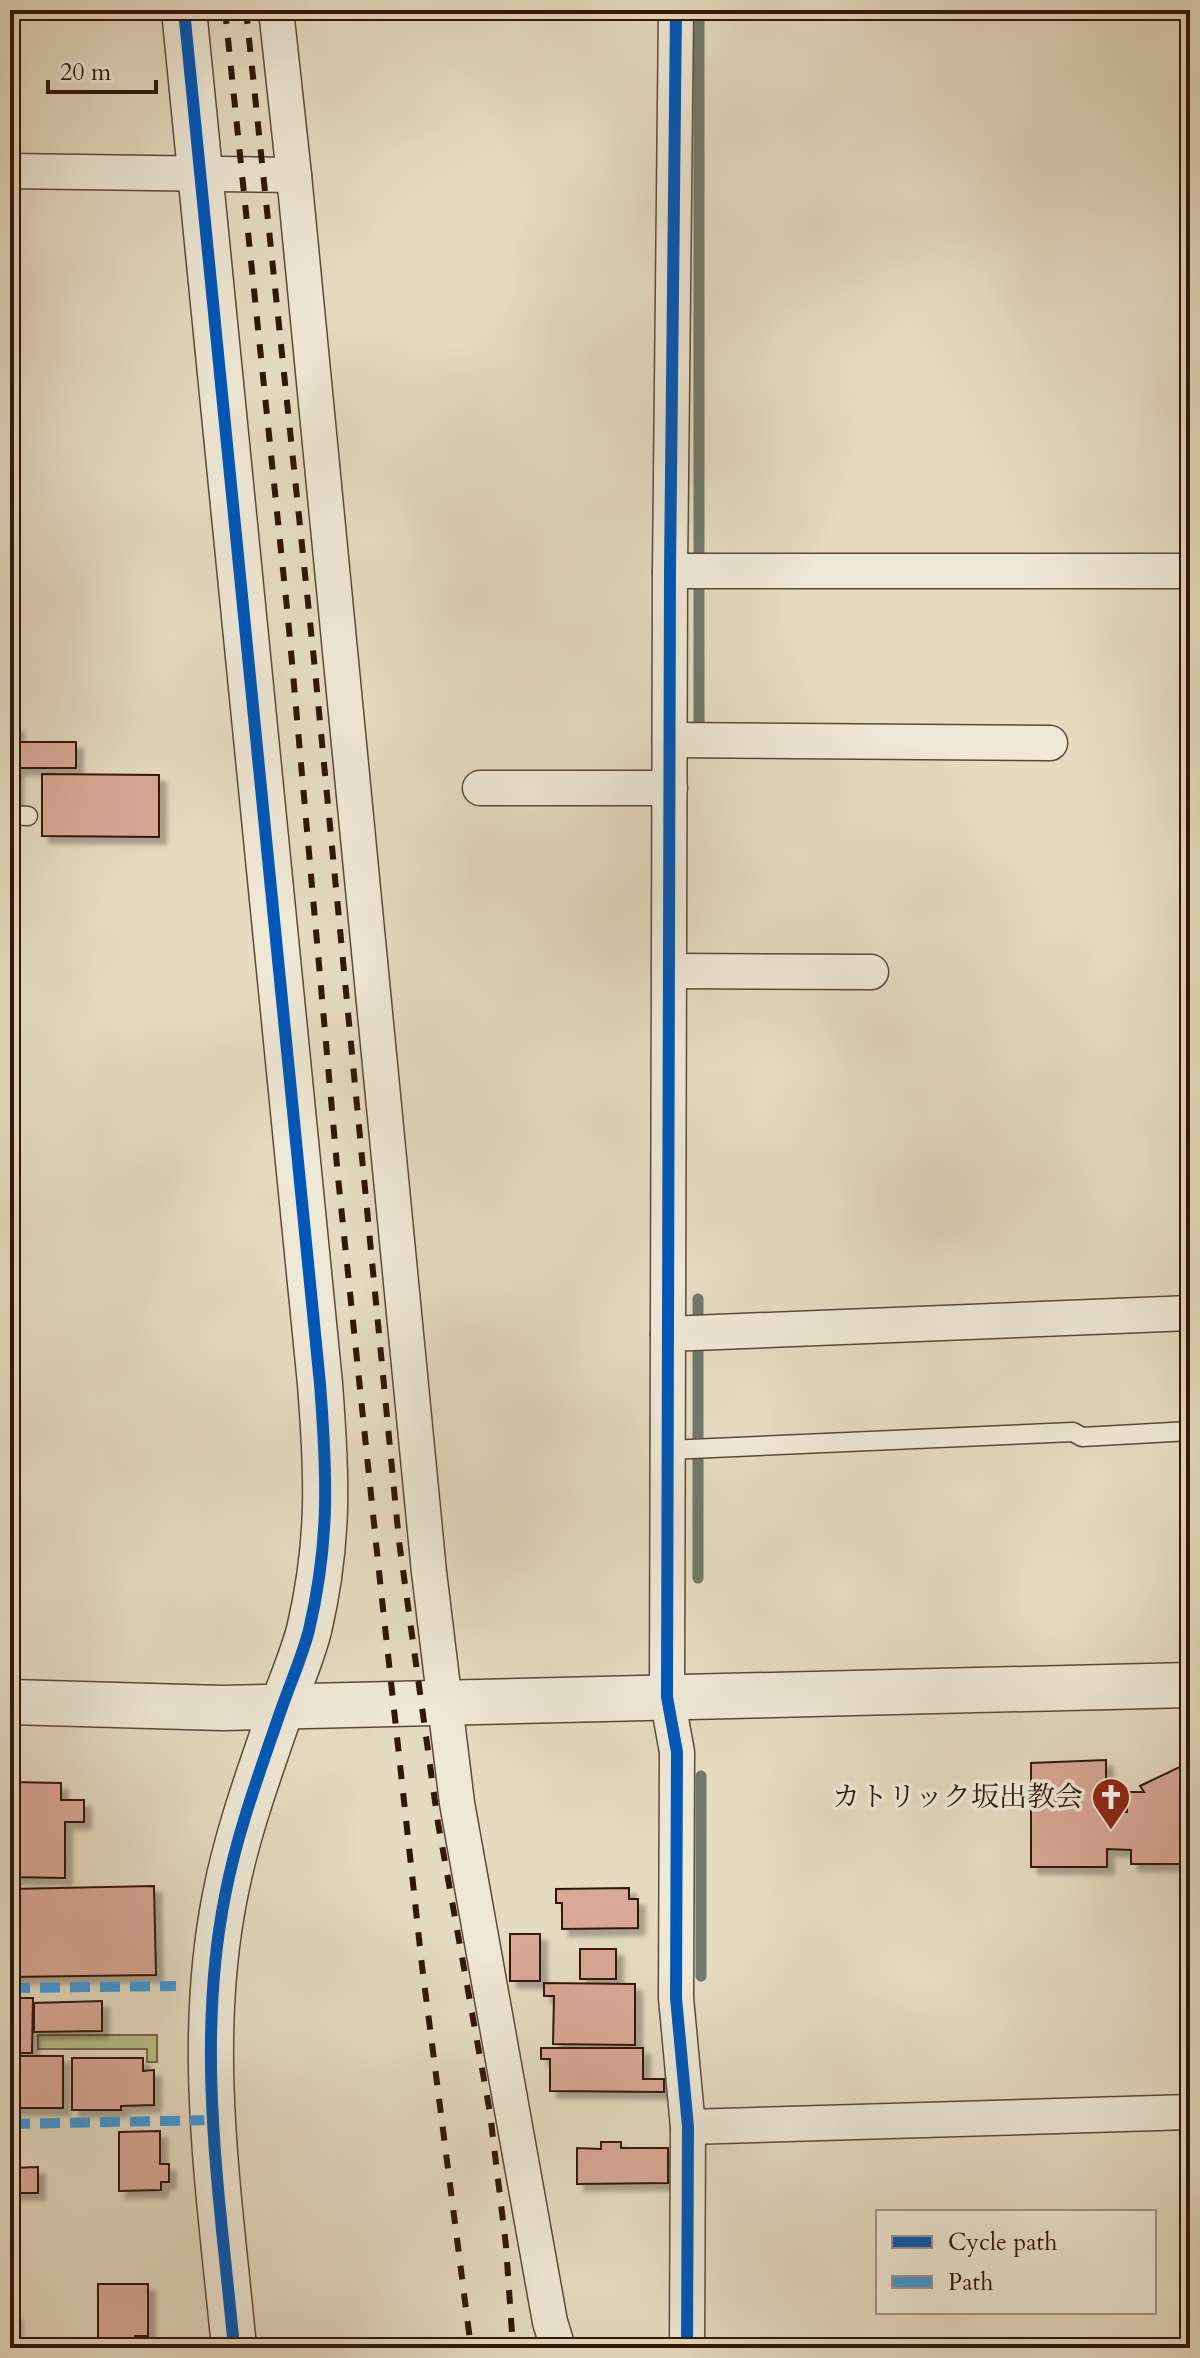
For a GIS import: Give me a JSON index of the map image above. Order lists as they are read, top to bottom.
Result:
{
  "places": {
    "church": ["カトリック坂出教会"]
  },
  "legend": ["Cycle path", "Path"],
  "scale_bar": "20 m"
}
